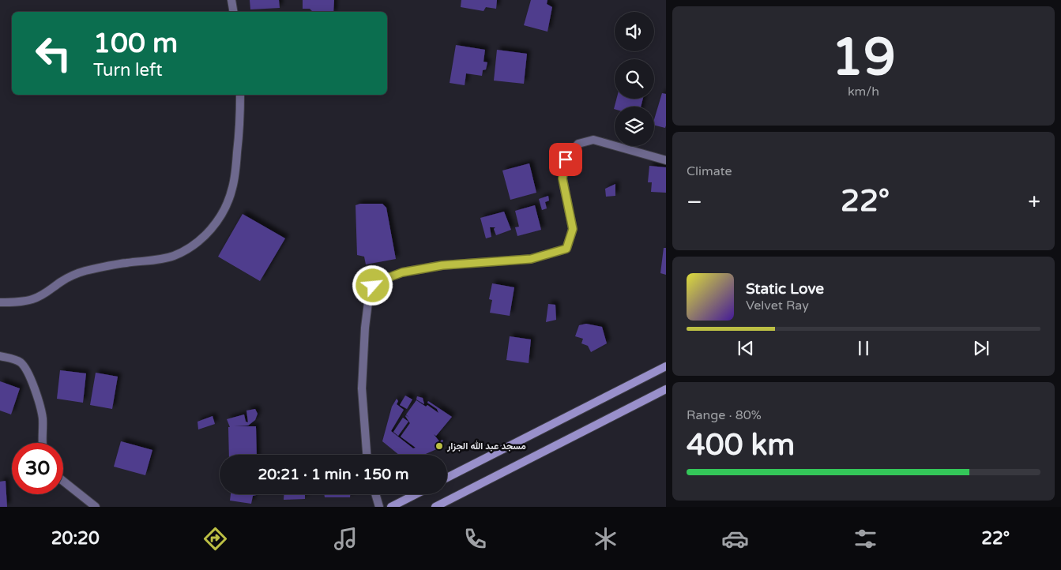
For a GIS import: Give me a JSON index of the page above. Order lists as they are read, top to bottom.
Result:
{
  "places": ["مسجد عبد الله الجزار"],
  "page": {
    "tile": [
      ["19", "km/h"],
      "Climate",
      ["Range · 80%", "400 km"]
    ],
    "turn": ["100 m", "Turn left"],
    "heat": ["−", "22°", "+"],
    "song": ["Static Love", "Velvet Ray"],
    "limit": "30",
    "trip": "20:21 · 1 min · 150 m",
    "tabs": ["20:20", "22°"]
  }
}
